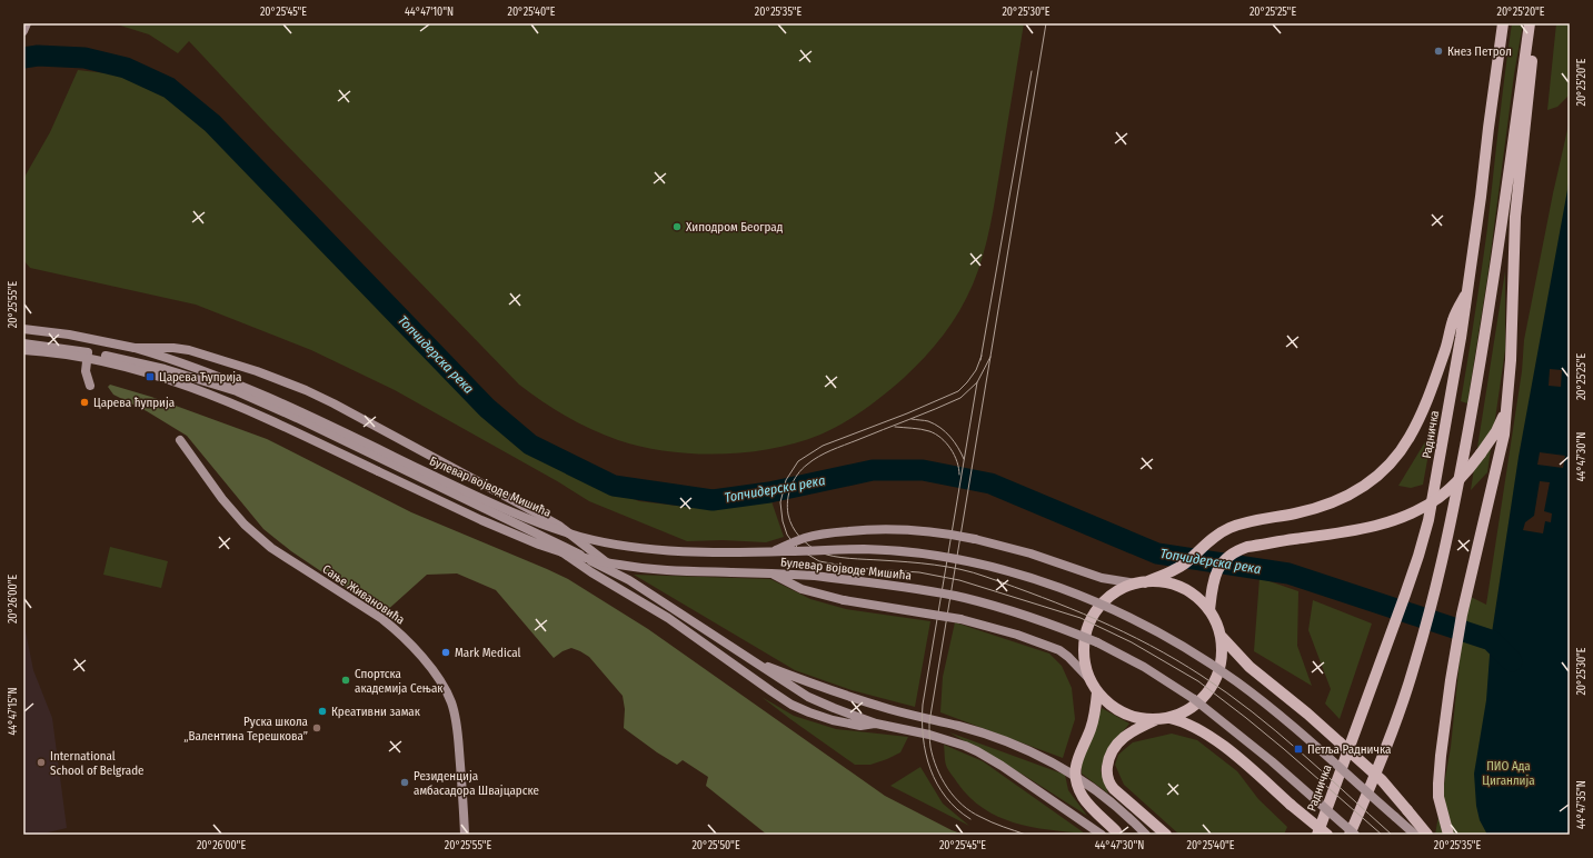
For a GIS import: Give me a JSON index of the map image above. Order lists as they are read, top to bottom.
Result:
{
  "streets": {
    "main road": ["Радничка", "Булевар војводе Мишића", "Сање Живановића"]
  },
  "water": ["Топчидерска река"],
  "parks": ["ПИО Ада Циганлија"],
  "places": {
    "other": [
      "Кнез Петрол",
      "Хиподром Београд",
      "Царева ћуприја",
      "Mark Medical",
      "Спортска академија Сењак",
      "Креативни замак",
      "Руска школа „Валентина Терешкова”",
      "International School of Belgrade",
      "Резиденција амбасадора Швајцарске"
    ],
    "transit": ["Царева Ћуприја", "Петља Радничка"]
  },
  "coordinates": [
    "20°25'45\"E",
    "44°47'10\"N",
    "20°25'40\"E",
    "20°25'35\"E",
    "20°25'30\"E",
    "20°25'25\"E",
    "20°25'20\"E",
    "20°25'55\"E",
    "44°47'30\"N",
    "20°26'00\"E",
    "44°47'15\"N",
    "44°47'35\"N",
    "20°25'50\"E"
  ]
}
